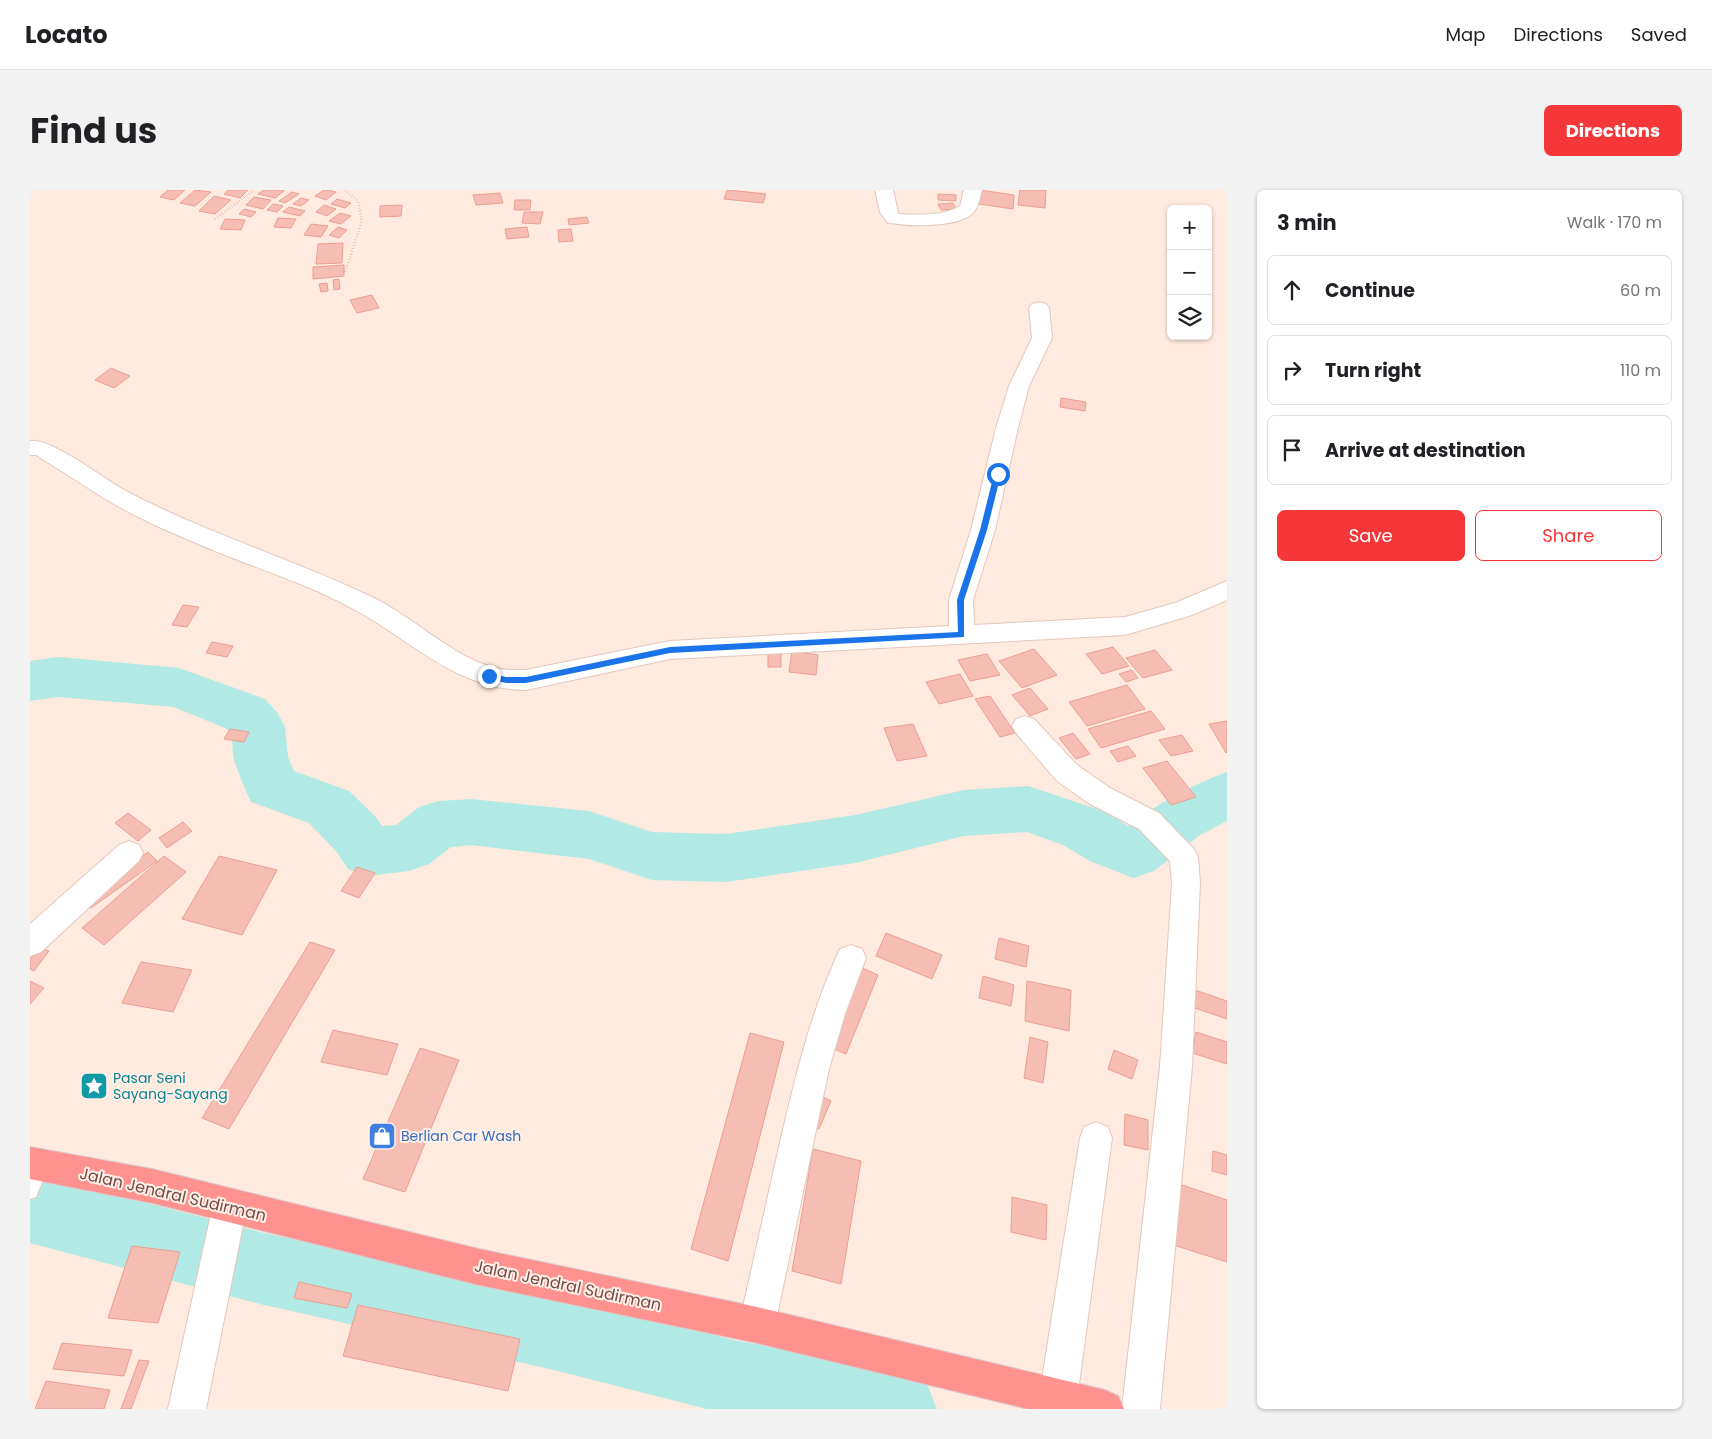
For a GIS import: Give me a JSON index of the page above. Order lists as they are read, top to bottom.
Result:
{
  "streets": {
    "highway": ["Jalan Jendral Sudirman"]
  },
  "places": {
    "place": ["Pasar Seni Sayang-Sayang"],
    "shop": ["Berlian Car Wash"]
  },
  "page": {
    "header": "Locato",
    "nav": ["Map", "Directions", "Saved"],
    "title": "Find us",
    "buttons": [
      "Directions",
      ["Save", "Share"]
    ],
    "heading": ["3 min", "Walk · 170 m"],
    "map_buttons": ["+", "−"],
    "list": [
      ["Continue", "60 m"],
      ["Turn right", "110 m"],
      "Arrive at destination"
    ]
  }
}
